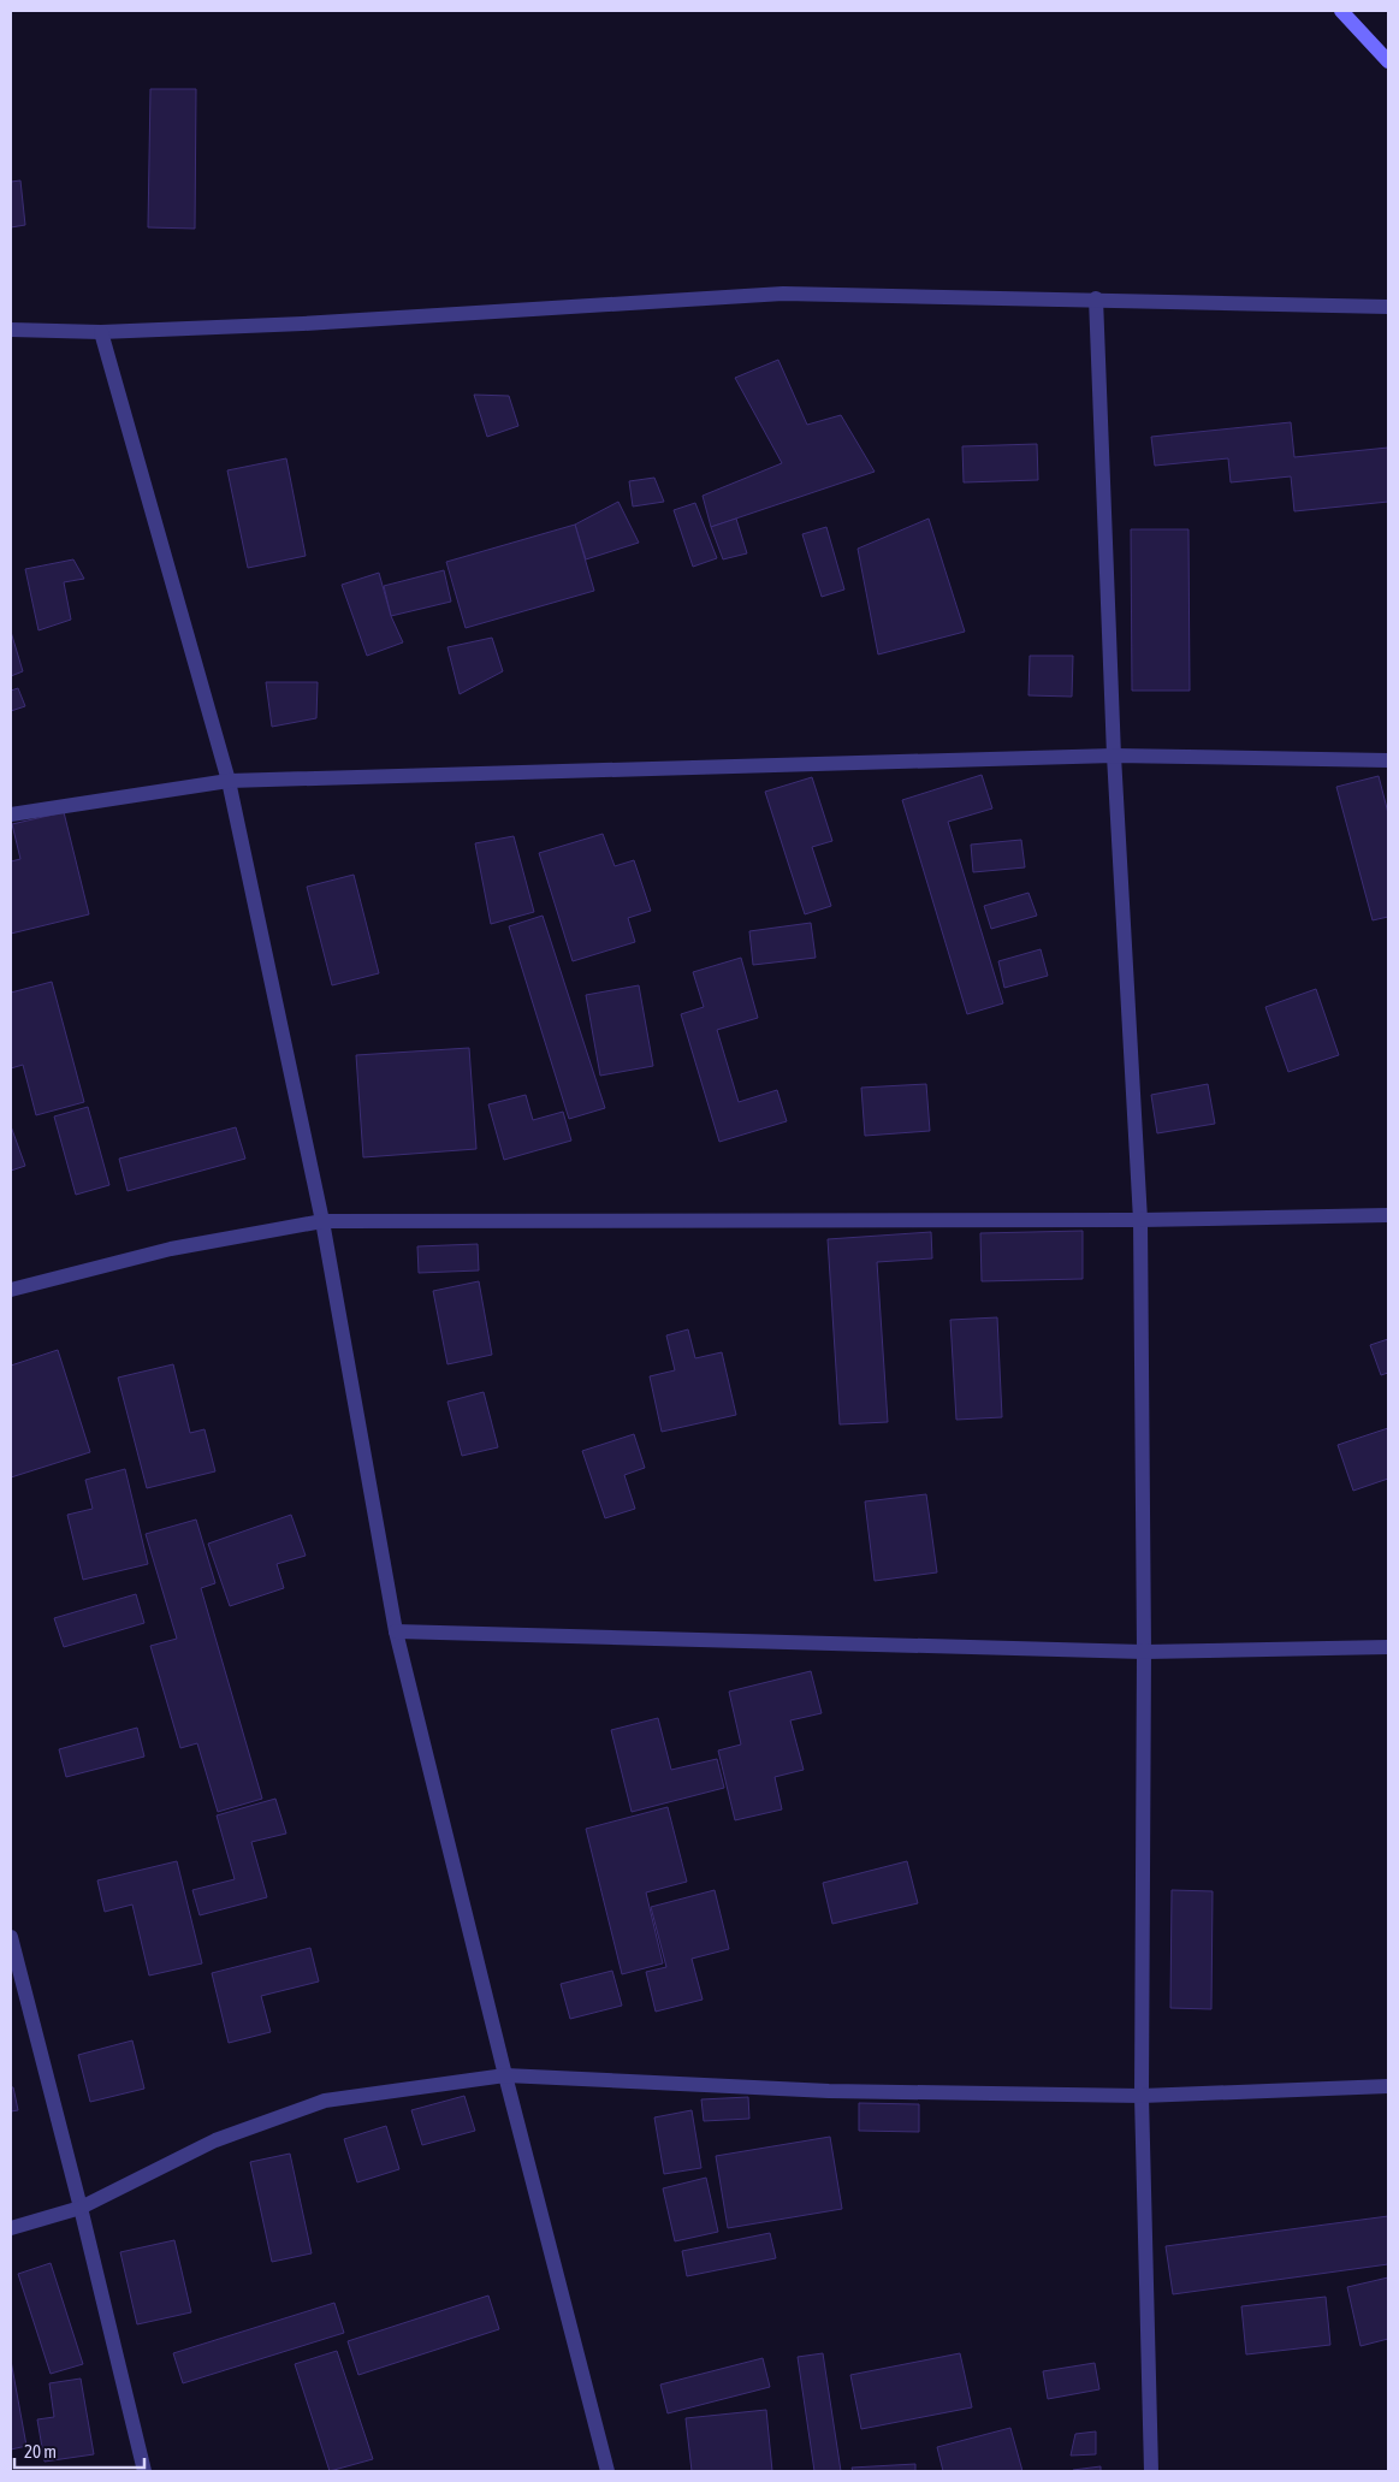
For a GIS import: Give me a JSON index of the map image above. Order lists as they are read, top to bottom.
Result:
{
  "scale_bar": "20 m"
}
